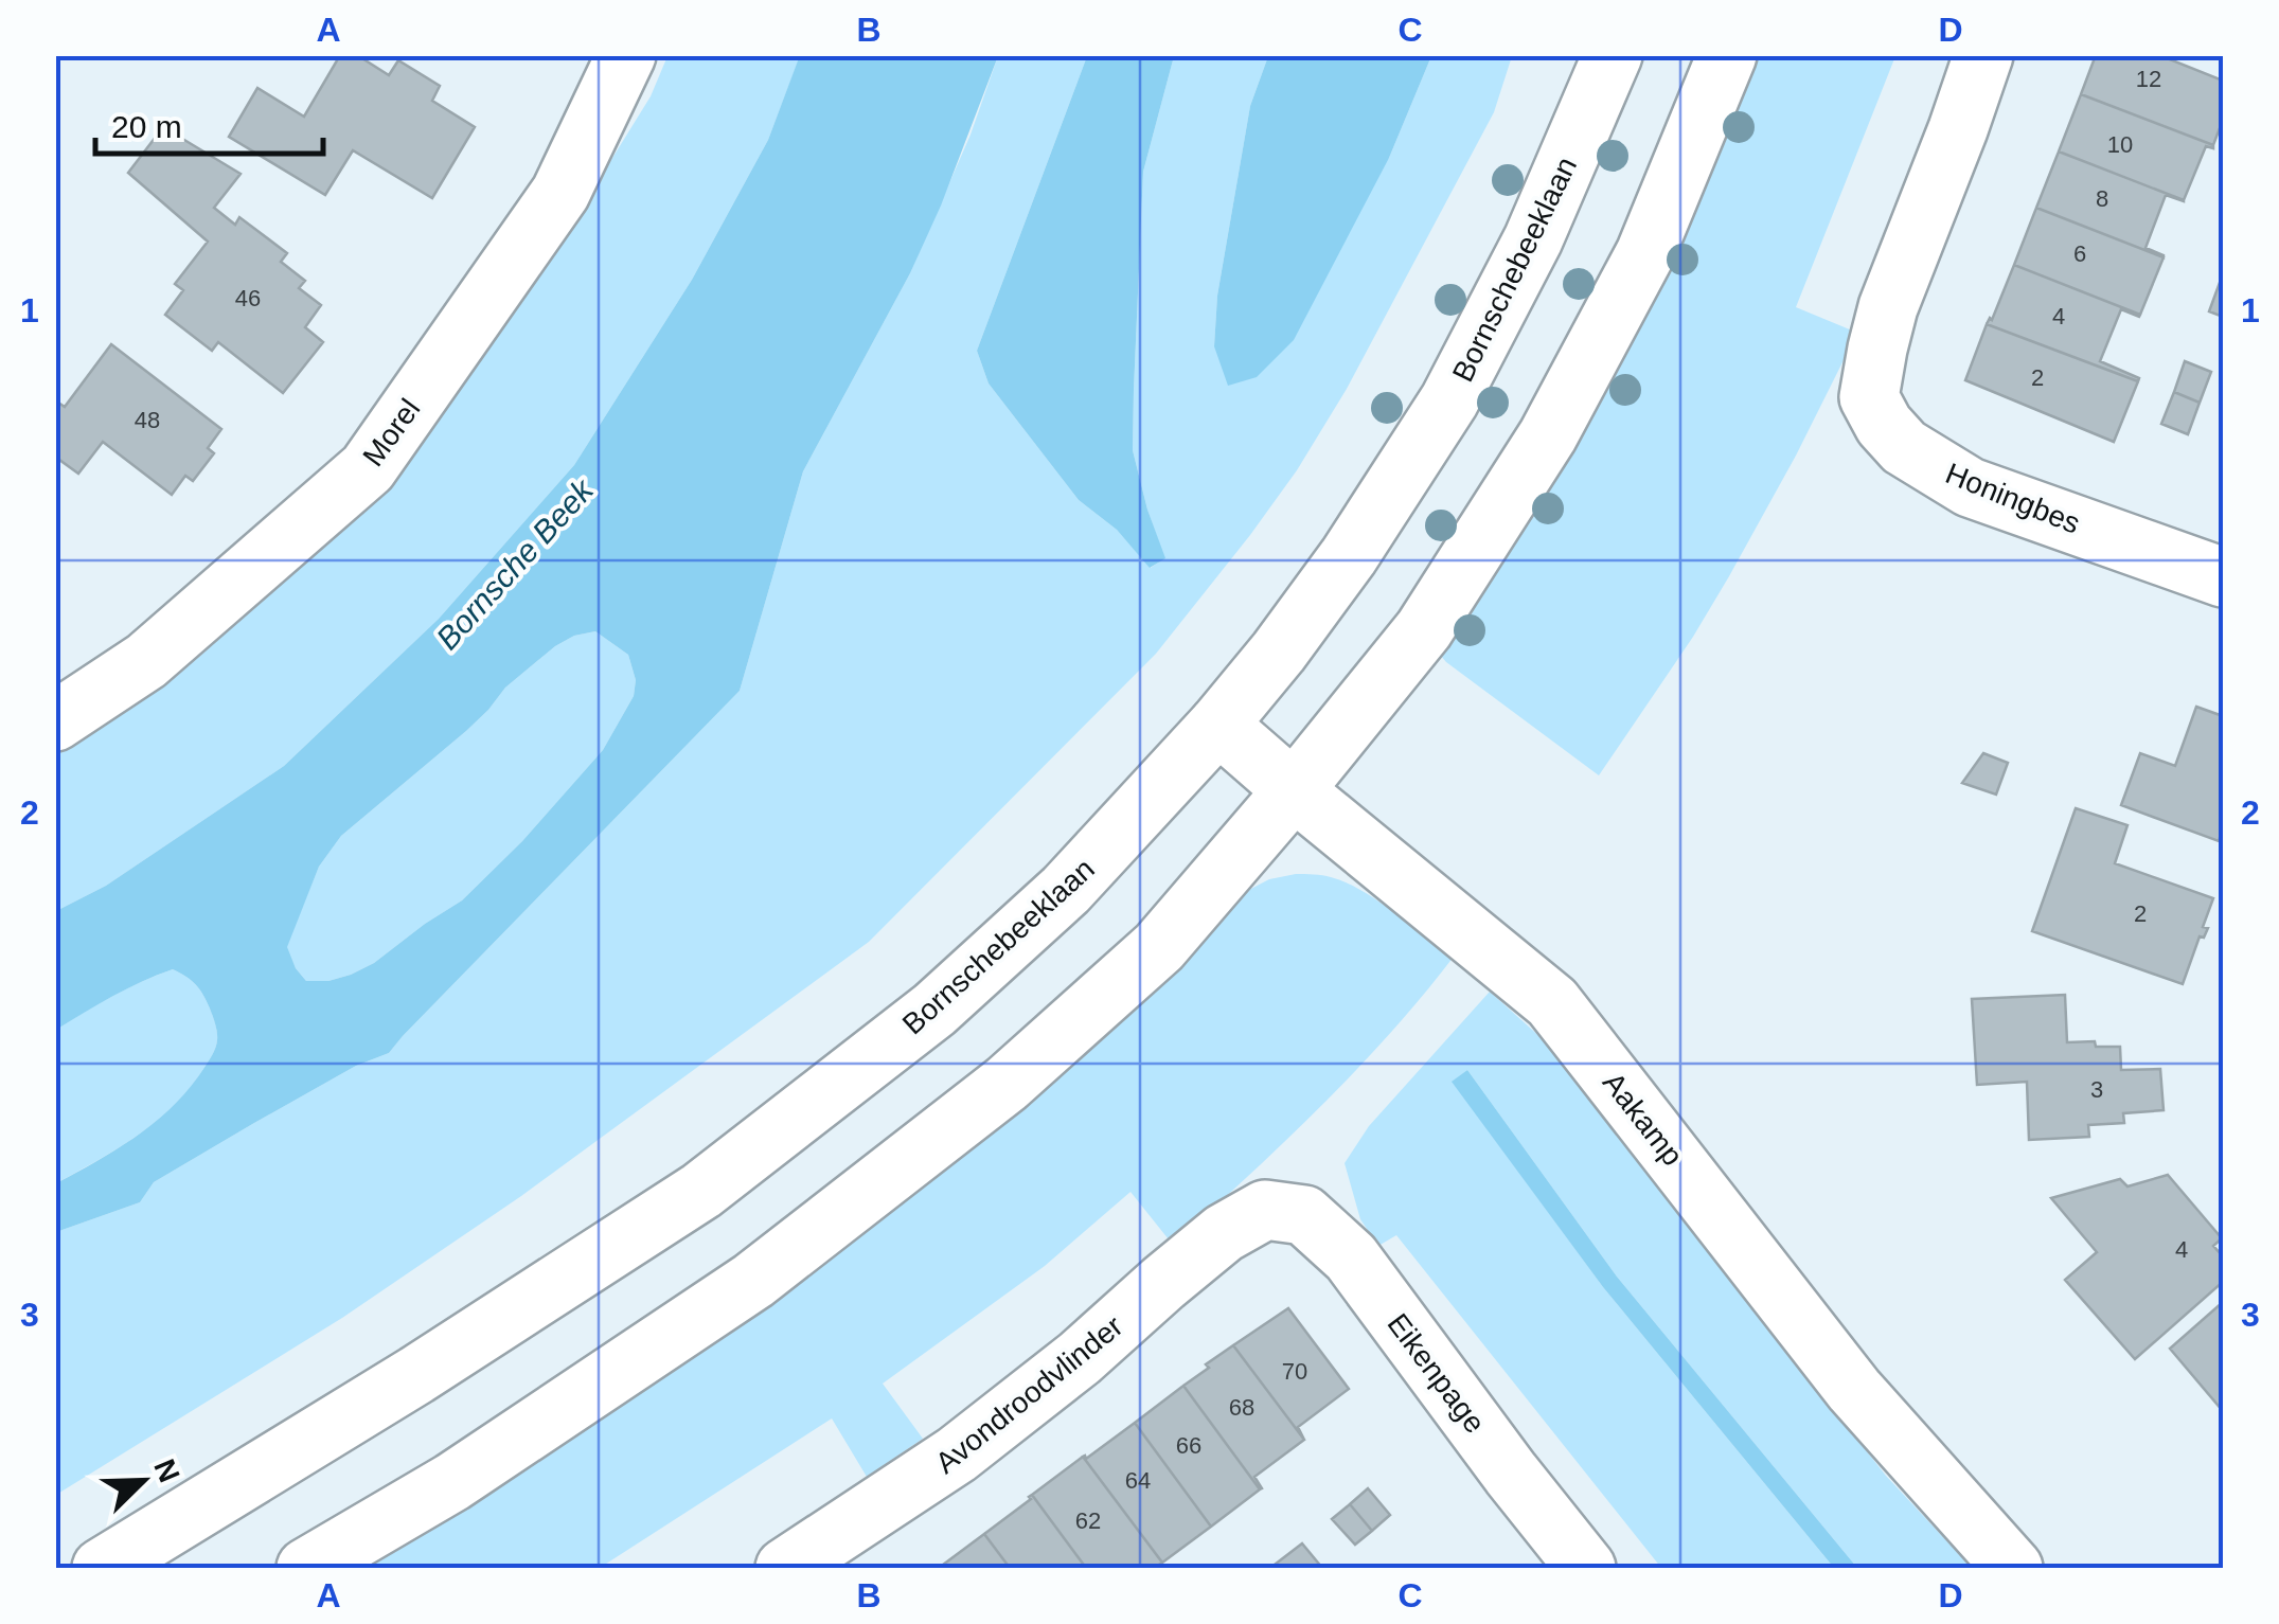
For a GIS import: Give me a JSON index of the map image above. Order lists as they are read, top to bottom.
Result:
{
  "streets": {
    "street": [
      "Bornschebeeklaan",
      "Morel",
      "Honingbes",
      "Aakamp",
      "Eikenpage",
      "Avondroodvlinder"
    ]
  },
  "crossings": [
    ["Bornschebeeklaan", "Aakamp"],
    ["Eikenpage", "Avondroodvlinder"]
  ],
  "water": ["Bornsche Beek"],
  "house_numbers": [
    "12",
    "10",
    "8",
    "6",
    "46",
    "4",
    "2",
    "48",
    "2",
    "3",
    "4",
    "70",
    "68",
    "66",
    "64",
    "62"
  ],
  "scale_bar": "20 m",
  "north": "top right",
  "grid": {
    "columns": [
      "A",
      "B",
      "C",
      "D"
    ],
    "rows": ["1", "2", "3"]
  }
}
